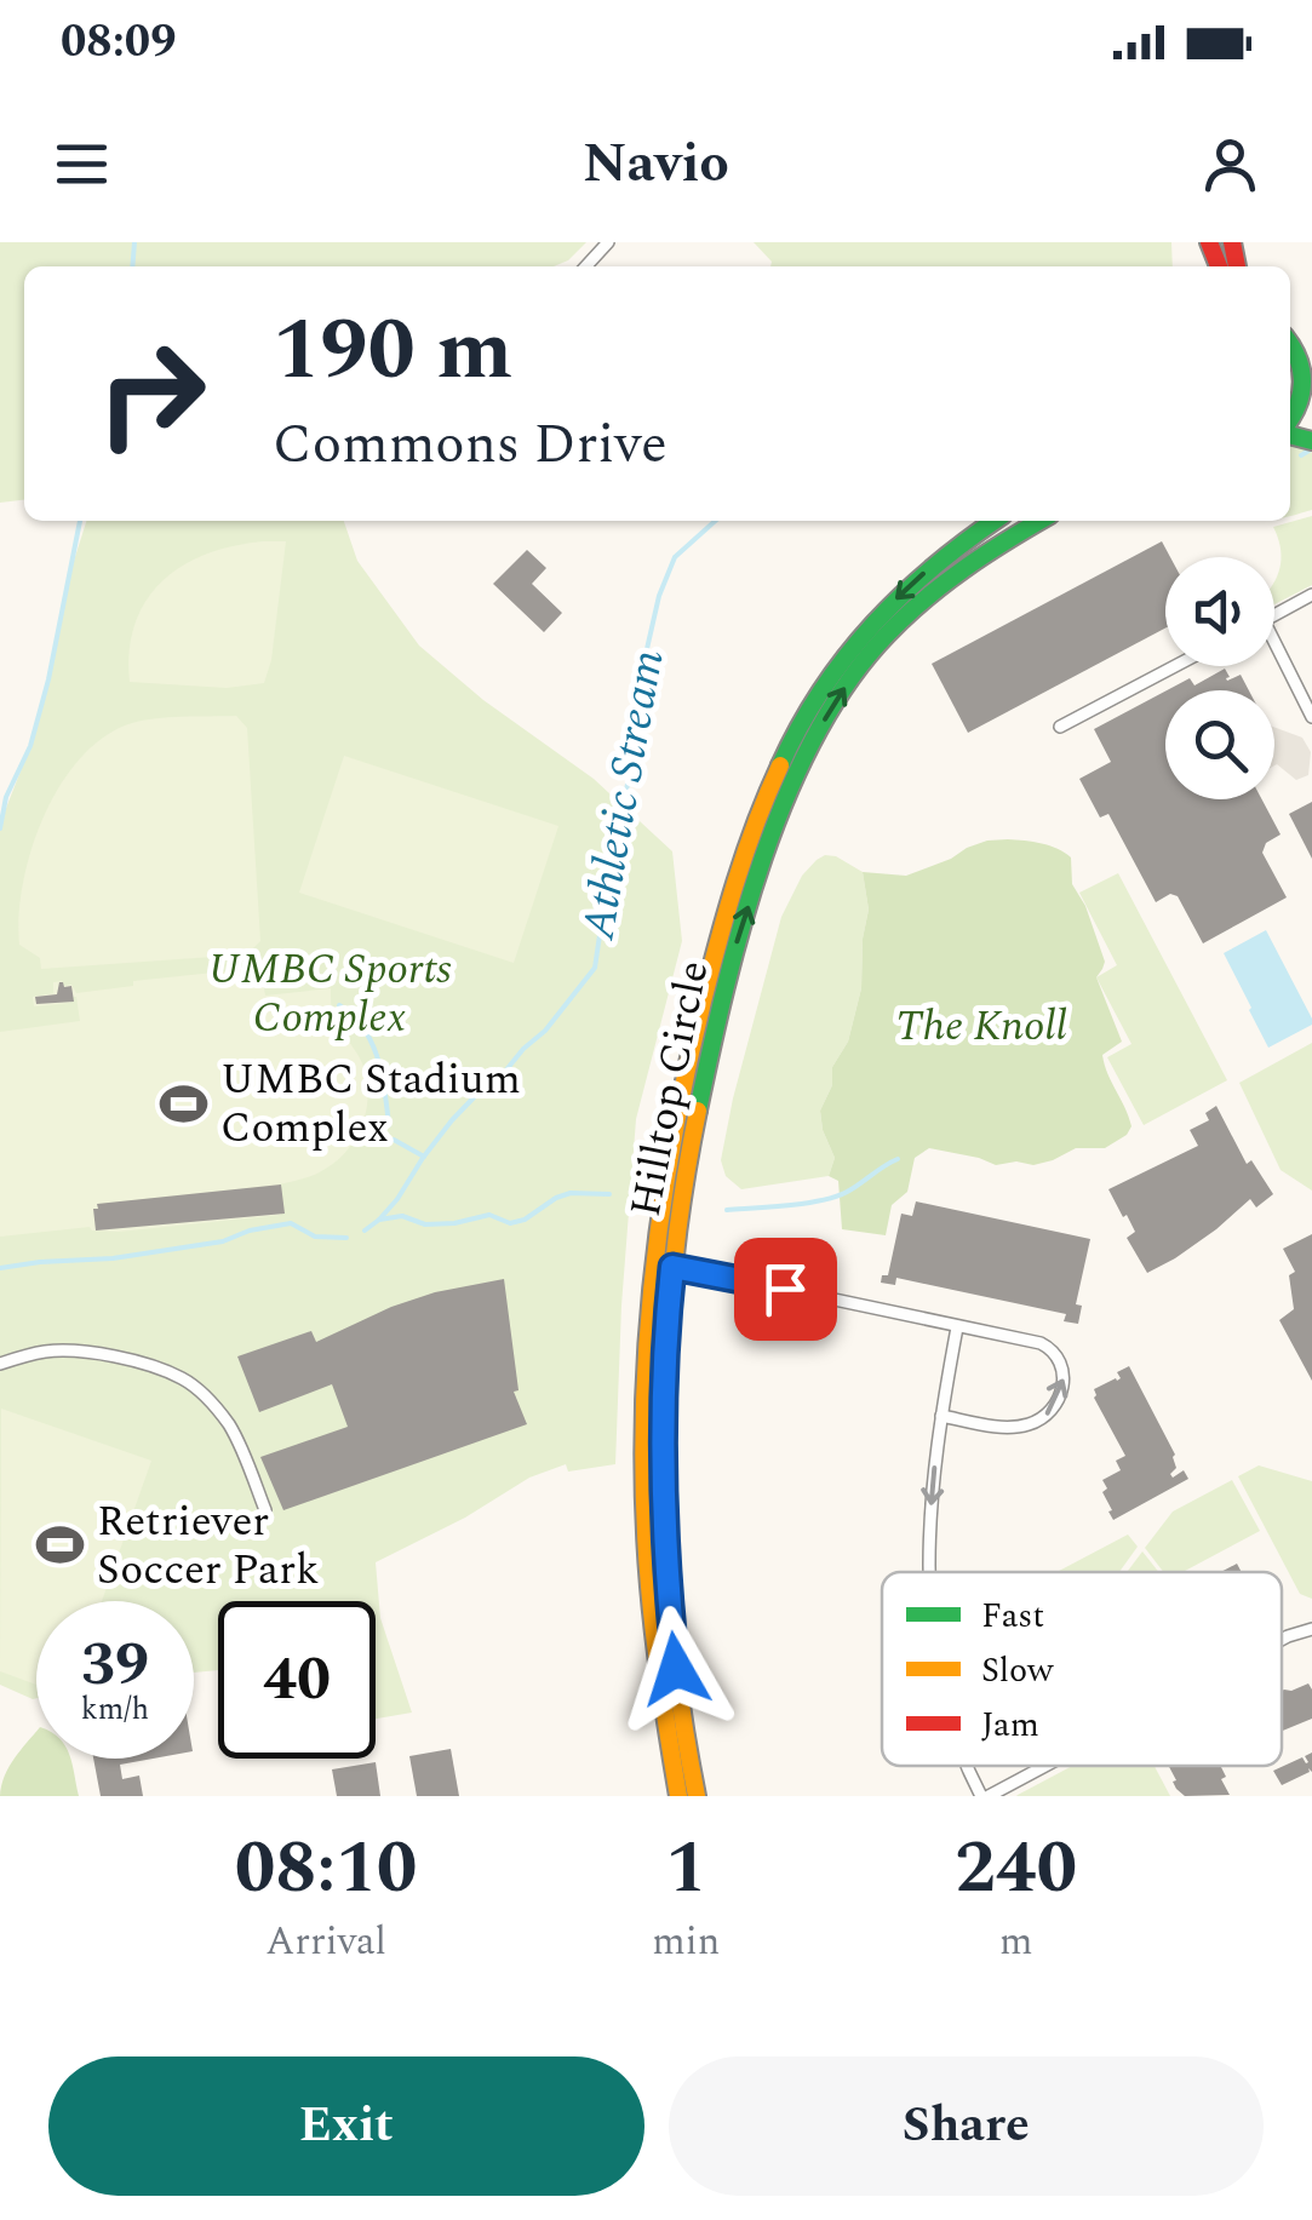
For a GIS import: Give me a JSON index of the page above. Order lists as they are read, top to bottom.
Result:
{
  "streets": {
    "street": ["Hilltop Circle"]
  },
  "water": ["Athletic Stream"],
  "parks": ["UMBC Sports Complex", "The Knoll"],
  "places": {
    "sports": ["UMBC Stadium Complex", "Retriever Soccer Park"]
  },
  "legend": ["Fast", "Slow", "Jam"],
  "page": {
    "status": "08:09",
    "header": "Navio",
    "turn": ["190 m", "Commons Drive"],
    "speed": "39 km/h",
    "limit": "40",
    "eta": [
      "08:10",
      "Arrival",
      "1",
      "min",
      "240",
      "m"
    ],
    "buttons": ["Exit", "Share"]
  }
}
